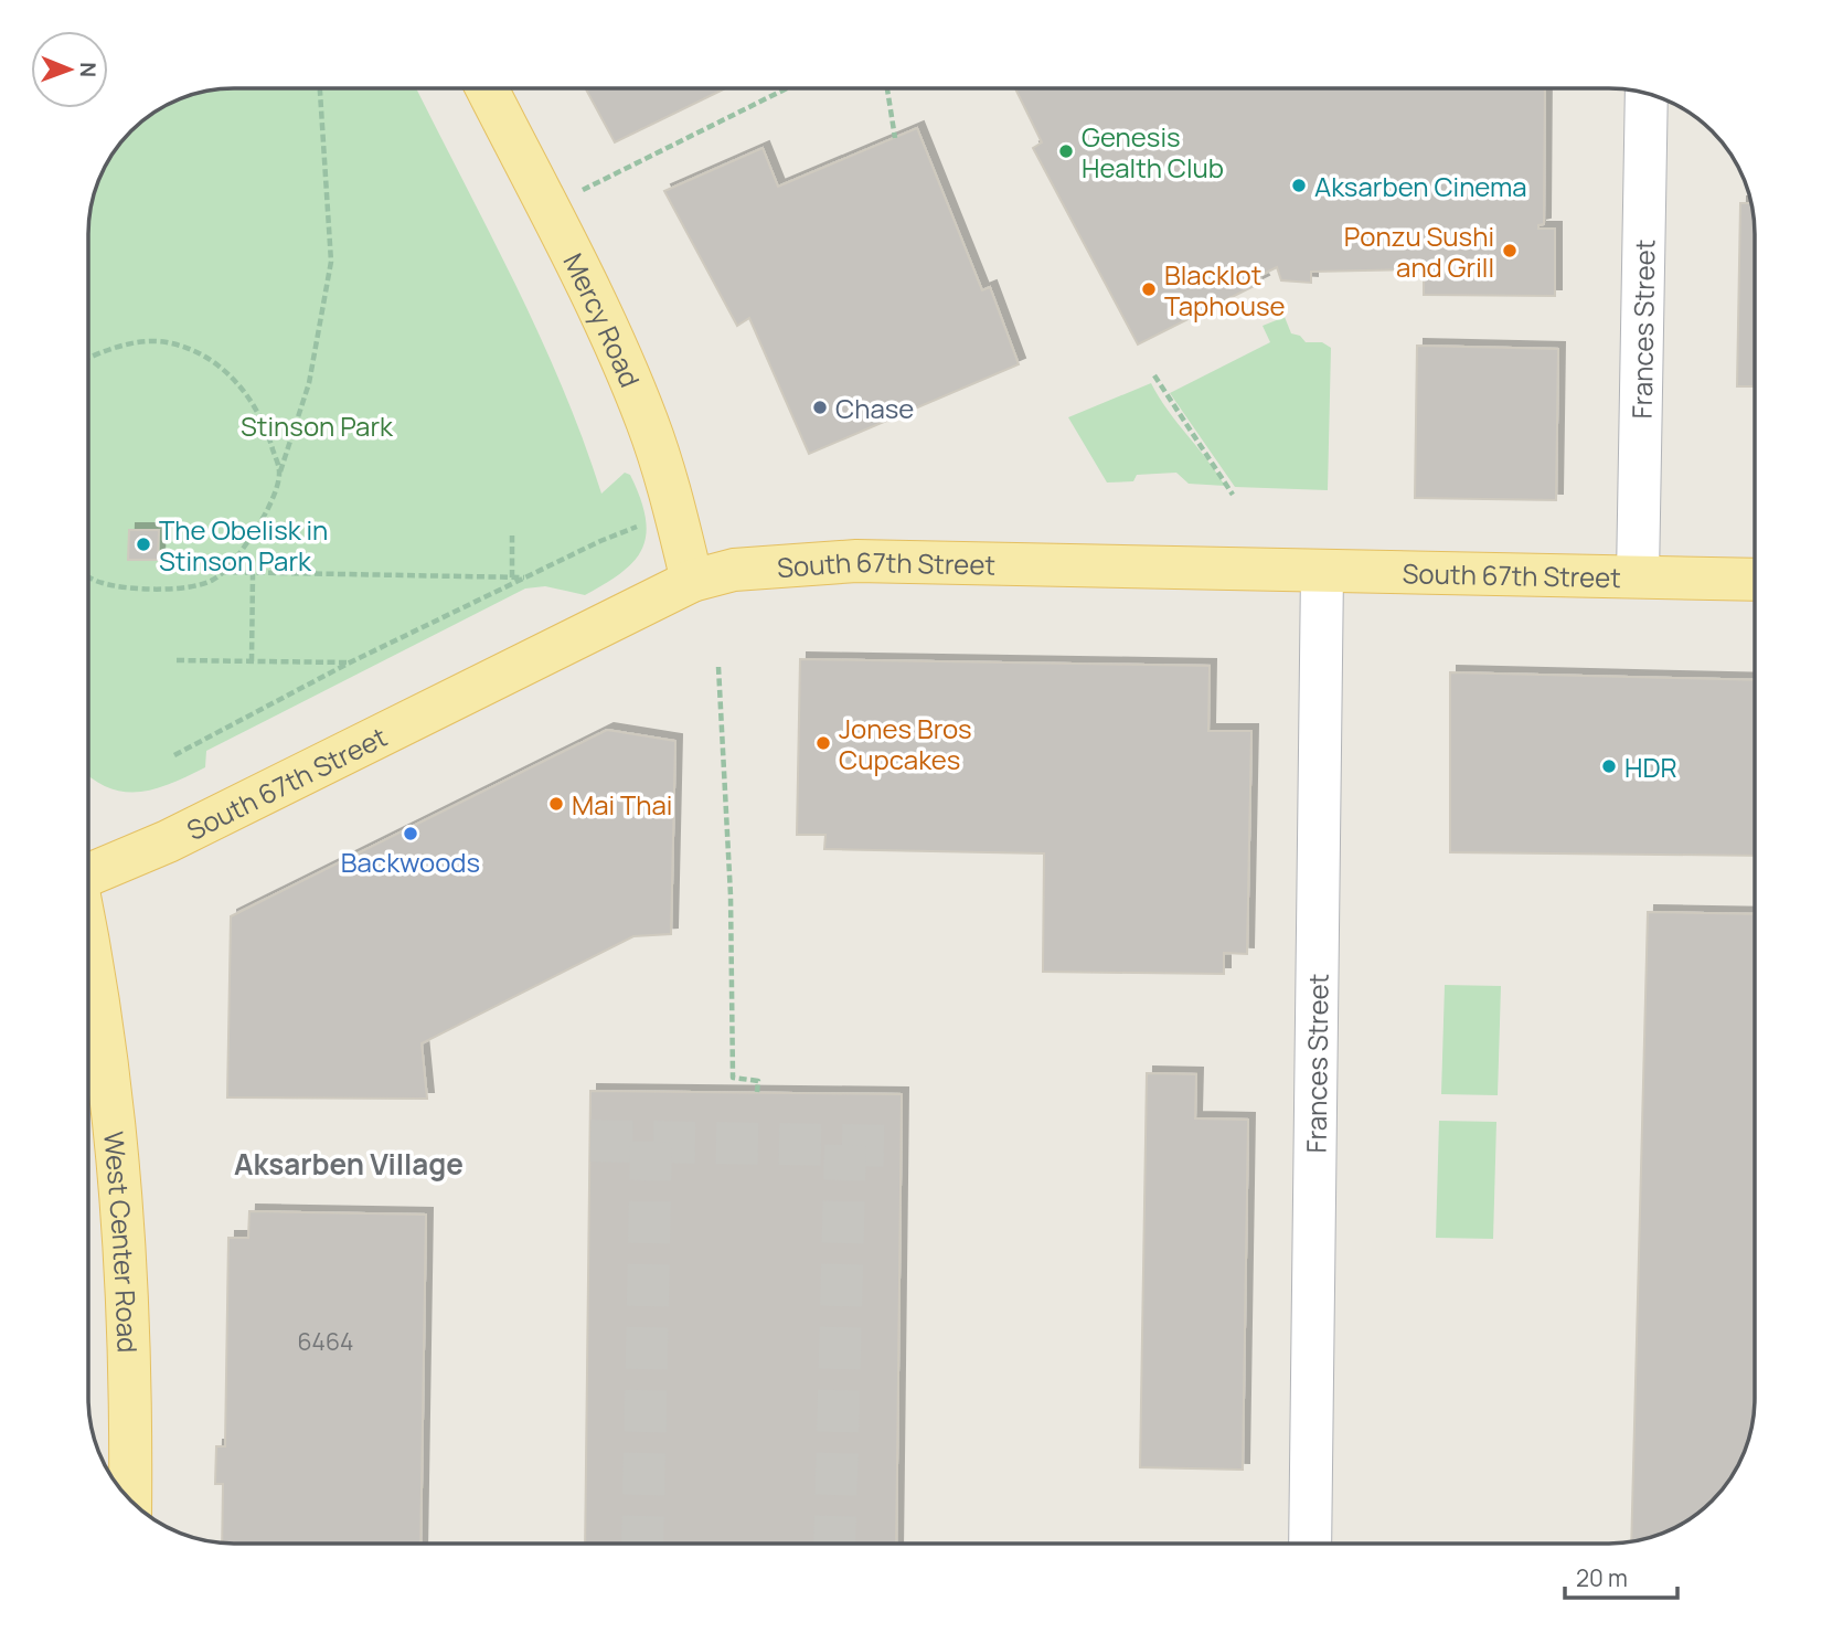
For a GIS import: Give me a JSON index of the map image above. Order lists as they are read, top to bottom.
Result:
{
  "streets": {
    "main road": ["Mercy Road", "South 67th Street", "West Center Road"],
    "street": ["Frances Street"]
  },
  "crossings": [
    ["Mercy Road", "South 67th Street"],
    ["Frances Street", "South 67th Street"]
  ],
  "districts": ["Aksarben Village"],
  "parks": ["Stinson Park"],
  "places": [
    "Genesis Health Club",
    "Aksarben Cinema",
    "Ponzu Sushi and Grill",
    "Blacklot Taphouse",
    "Chase",
    "The Obelisk in Stinson Park",
    "Jones Bros Cupcakes",
    "HDR",
    "Mai Thai",
    "Backwoods"
  ],
  "house_numbers": ["6464"],
  "scale_bar": "20 m",
  "north": "right"
}
